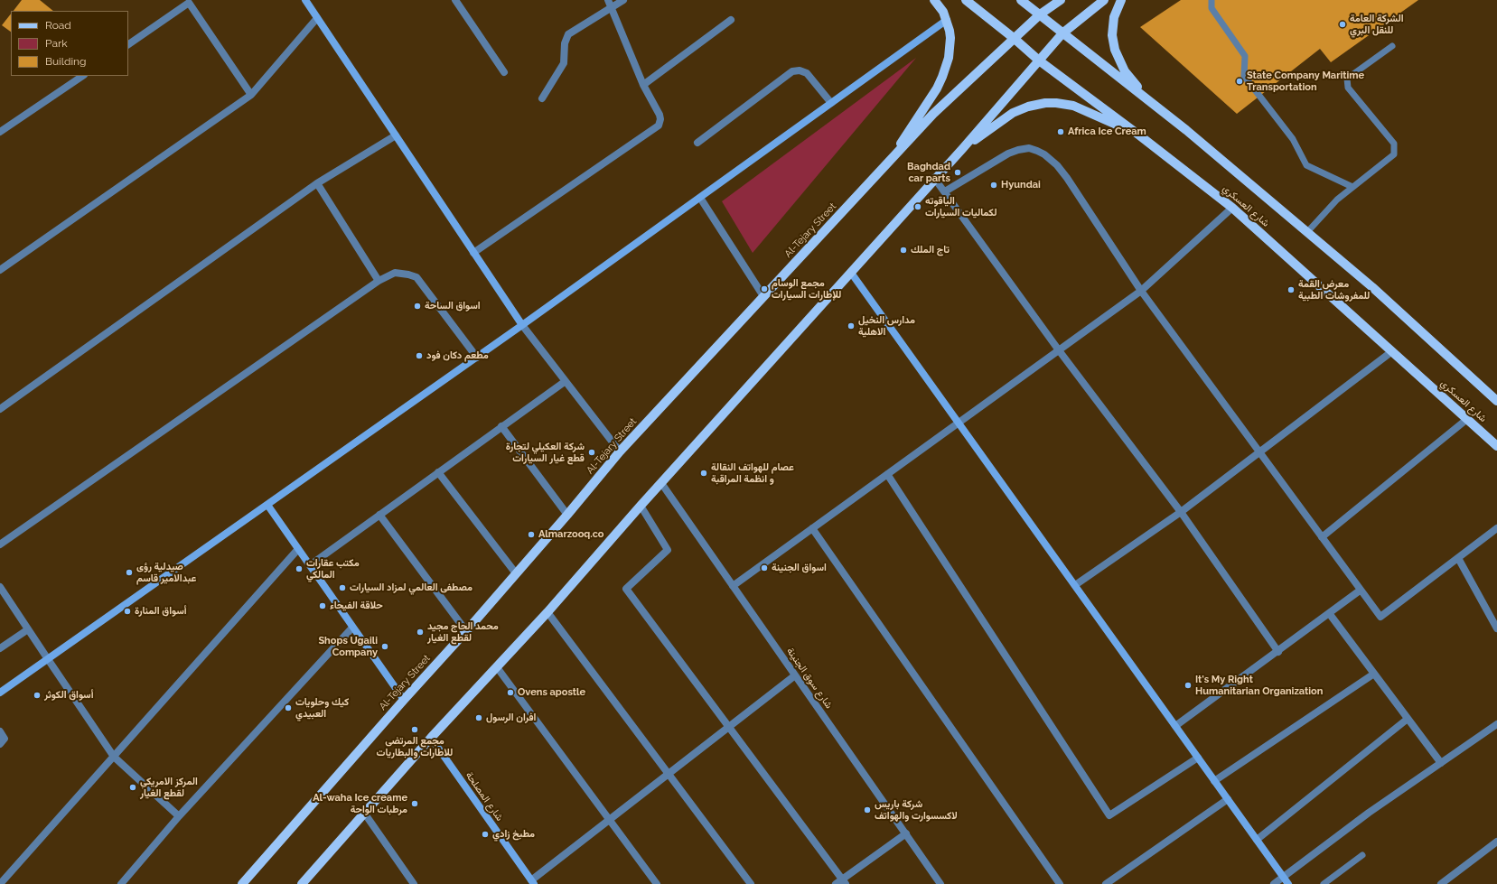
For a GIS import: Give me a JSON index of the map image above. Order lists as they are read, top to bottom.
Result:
{
  "streets": {
    "main road": ["شارع العسكري", "Al-Tejary Street"],
    "street": ["شارع سوق الجنينة", "شارع المصلحة"]
  },
  "crossings": [
    ["شارع العسكري", "Al-Tejary Street"]
  ],
  "places": [
    "الشركة العامة للنقل البري",
    "State Company Maritime Transportation",
    "Africa Ice Cream",
    "Baghdad car parts",
    "Hyundai",
    "الياقوته لكماليات السيارات",
    "تاج الملك",
    "مجمع الوسام للإطارات السيارات",
    "معرض القمة للمفروشات الطبية",
    "اسواق الساحة",
    "مدارس النخيل الاهلية",
    "مطعم دكان فود",
    "شركة العكيلي لتجارة قطع غيار السيارات",
    "عصام للهواتف النقالة و انظمة المراقبة",
    "Almarzooq.co",
    "اسواق الجنينة",
    "مكتب عقارات المالكي",
    "صيدلية رؤى عبدالامير قاسم",
    "مصطفى العالمي لمزاد السيارات",
    "حلاقة الفيحاء",
    "أسواق المنارة",
    "محمد الحاج مجيد لقطع الغيار",
    "Shops Ugaili Company",
    "It's My Right Humanitarian Organization",
    "Ovens apostle",
    "أسواق الكوثر",
    "كيك وحلويات العبيدي",
    "افران الرسول",
    "مجمع المرتضى للاطارات والبطاريات",
    "المركز الامريكي لقطع الغيار",
    "Al-waha Ice creame مرطبات الواحة",
    "شركة باريس لاكسسوارت والهواتف",
    "مطبخ زادي"
  ],
  "legend": ["Road", "Park", "Building"]
}
